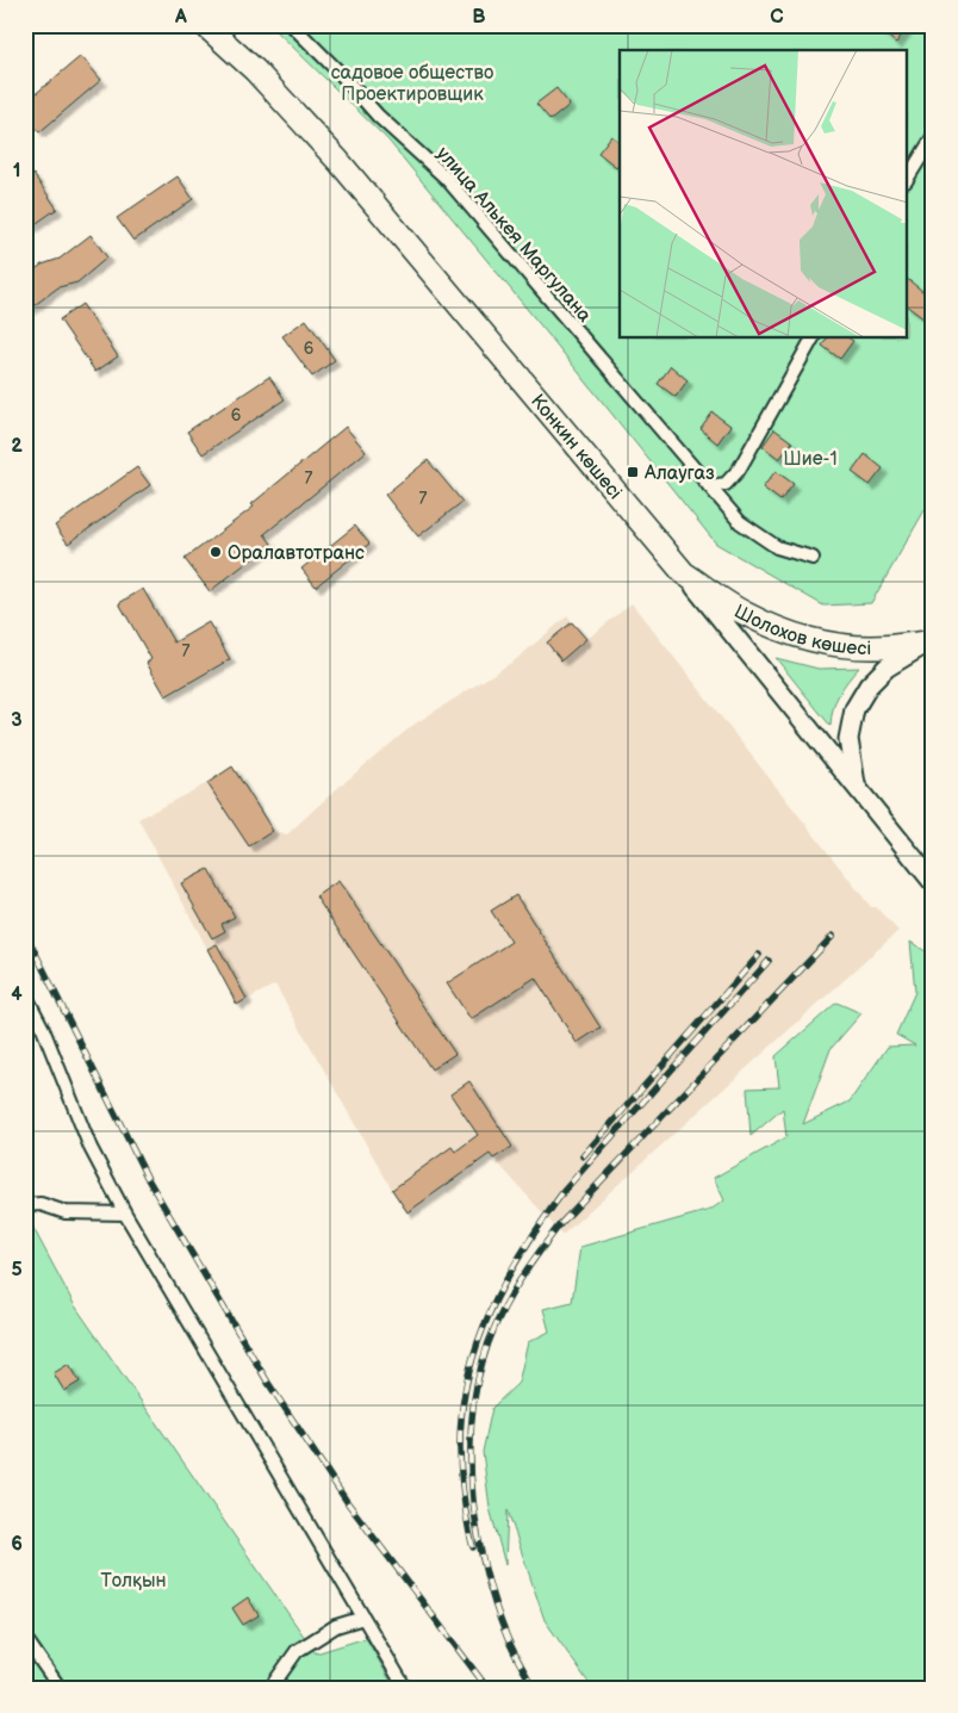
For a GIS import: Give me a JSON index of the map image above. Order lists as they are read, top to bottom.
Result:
{
  "streets": {
    "highway": ["Конкин көшесі", "Шолохов көшесі"],
    "street": ["улица Алькея Маргулана"]
  },
  "crossings": [
    ["Конкин көшесі", "Шолохов көшесі"]
  ],
  "parks": ["садовое общество Проектировщик", "Шие-1", "Толқын"],
  "places": {
    "transit": ["Алаугаз"],
    "other": ["Оралавтотранс"]
  },
  "house_numbers": [
    "6",
    "6",
    "7",
    "7",
    "7"
  ],
  "grid": {
    "columns": ["A", "B", "C"],
    "rows": [
      "1",
      "2",
      "3",
      "4",
      "5",
      "6"
    ]
  }
}
